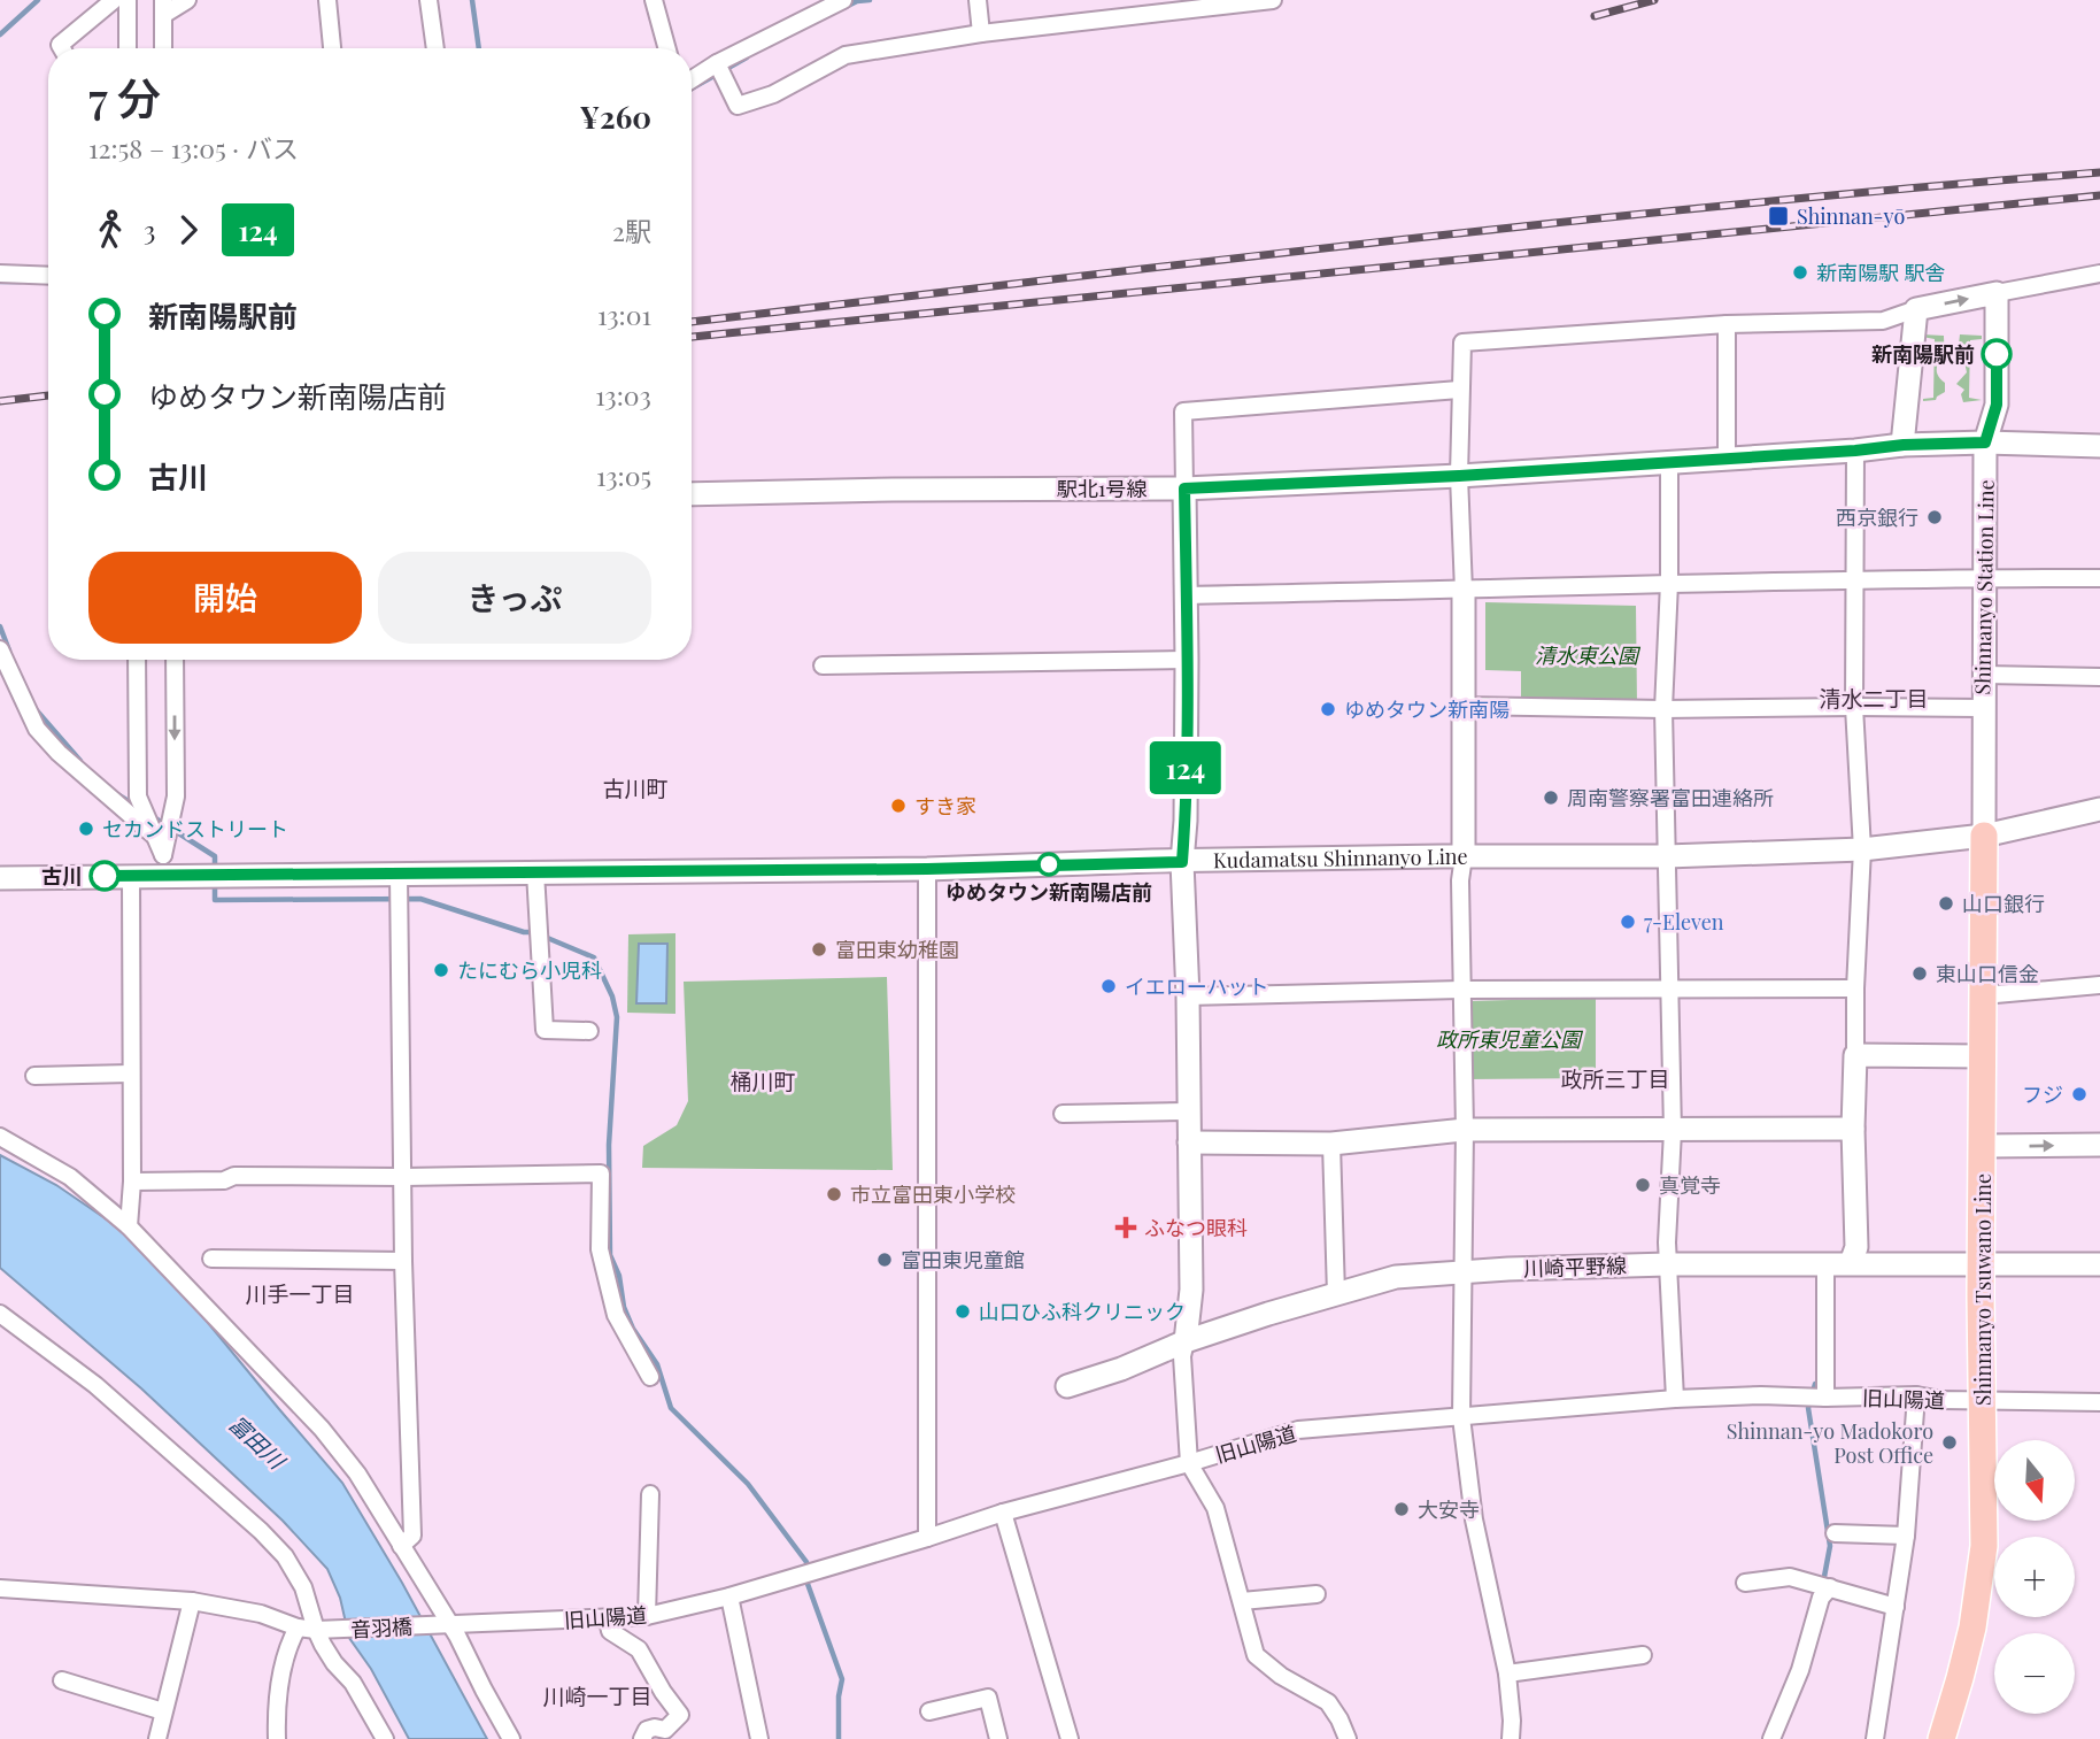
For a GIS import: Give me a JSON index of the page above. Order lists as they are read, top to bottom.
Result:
{
  "streets": {
    "main road": ["Shinnanyo Tsuwano Line"],
    "street": [
      "駅北1号線",
      "Shinnanyo Station Line",
      "Kudamatsu Shinnanyo Line",
      "川崎平野線",
      "旧山陽道",
      "音羽橋"
    ]
  },
  "crossings": [
    ["駅北1号線", "Shinnanyo Station Line"],
    ["Shinnanyo Station Line", "Kudamatsu Shinnanyo Line"],
    ["Shinnanyo Station Line", "Shinnanyo Tsuwano Line"],
    ["Kudamatsu Shinnanyo Line", "Shinnanyo Tsuwano Line"],
    ["川崎平野線", "Shinnanyo Tsuwano Line"],
    ["Shinnanyo Tsuwano Line", "旧山陽道"],
    ["旧山陽道", "音羽橋"]
  ],
  "districts": [
    "清水二丁目",
    "古川町",
    "政所三丁目",
    "桶川町",
    "川手一丁目",
    "川崎一丁目"
  ],
  "water": ["富田川"],
  "parks": ["清水東公園", "政所東児童公園"],
  "places": {
    "transit": ["Shinnan-yō"],
    "other": [
      "新南陽駅 駅舎",
      "新南陽駅前",
      "西京銀行",
      "ゆめタウン新南陽",
      "周南警察署富田連絡所",
      "すき家",
      "セカンドストリート",
      "ゆめタウン新南陽店前",
      "古川",
      "山口銀行",
      "7-Eleven",
      "富田東幼稚園",
      "たにむら小児科",
      "東山口信金",
      "イエローハット",
      "フジ",
      "真覚寺",
      "市立富田東小学校",
      "富田東児童館",
      "山口ひふ科クリニック",
      "Shinnan-yo Madokoro Post Office",
      "大安寺"
    ],
    "health": ["ふなつ眼科"]
  },
  "lines": ["bus line 124"],
  "north": "bottom",
  "page": {
    "on_map": "124",
    "heading": ["7 分", "12:58 – 13:05 · バス", "¥260"],
    "legs": ["3", "124", "2駅"],
    "list": [
      {
        "name": "新南陽駅前",
        "value": "13:01"
      },
      {
        "name": "ゆめタウン新南陽店前",
        "value": "13:03"
      },
      {
        "name": "古川",
        "value": "13:05"
      }
    ],
    "buttons": ["開始", "きっぷ"],
    "map_buttons": ["+", "−"]
  }
}
